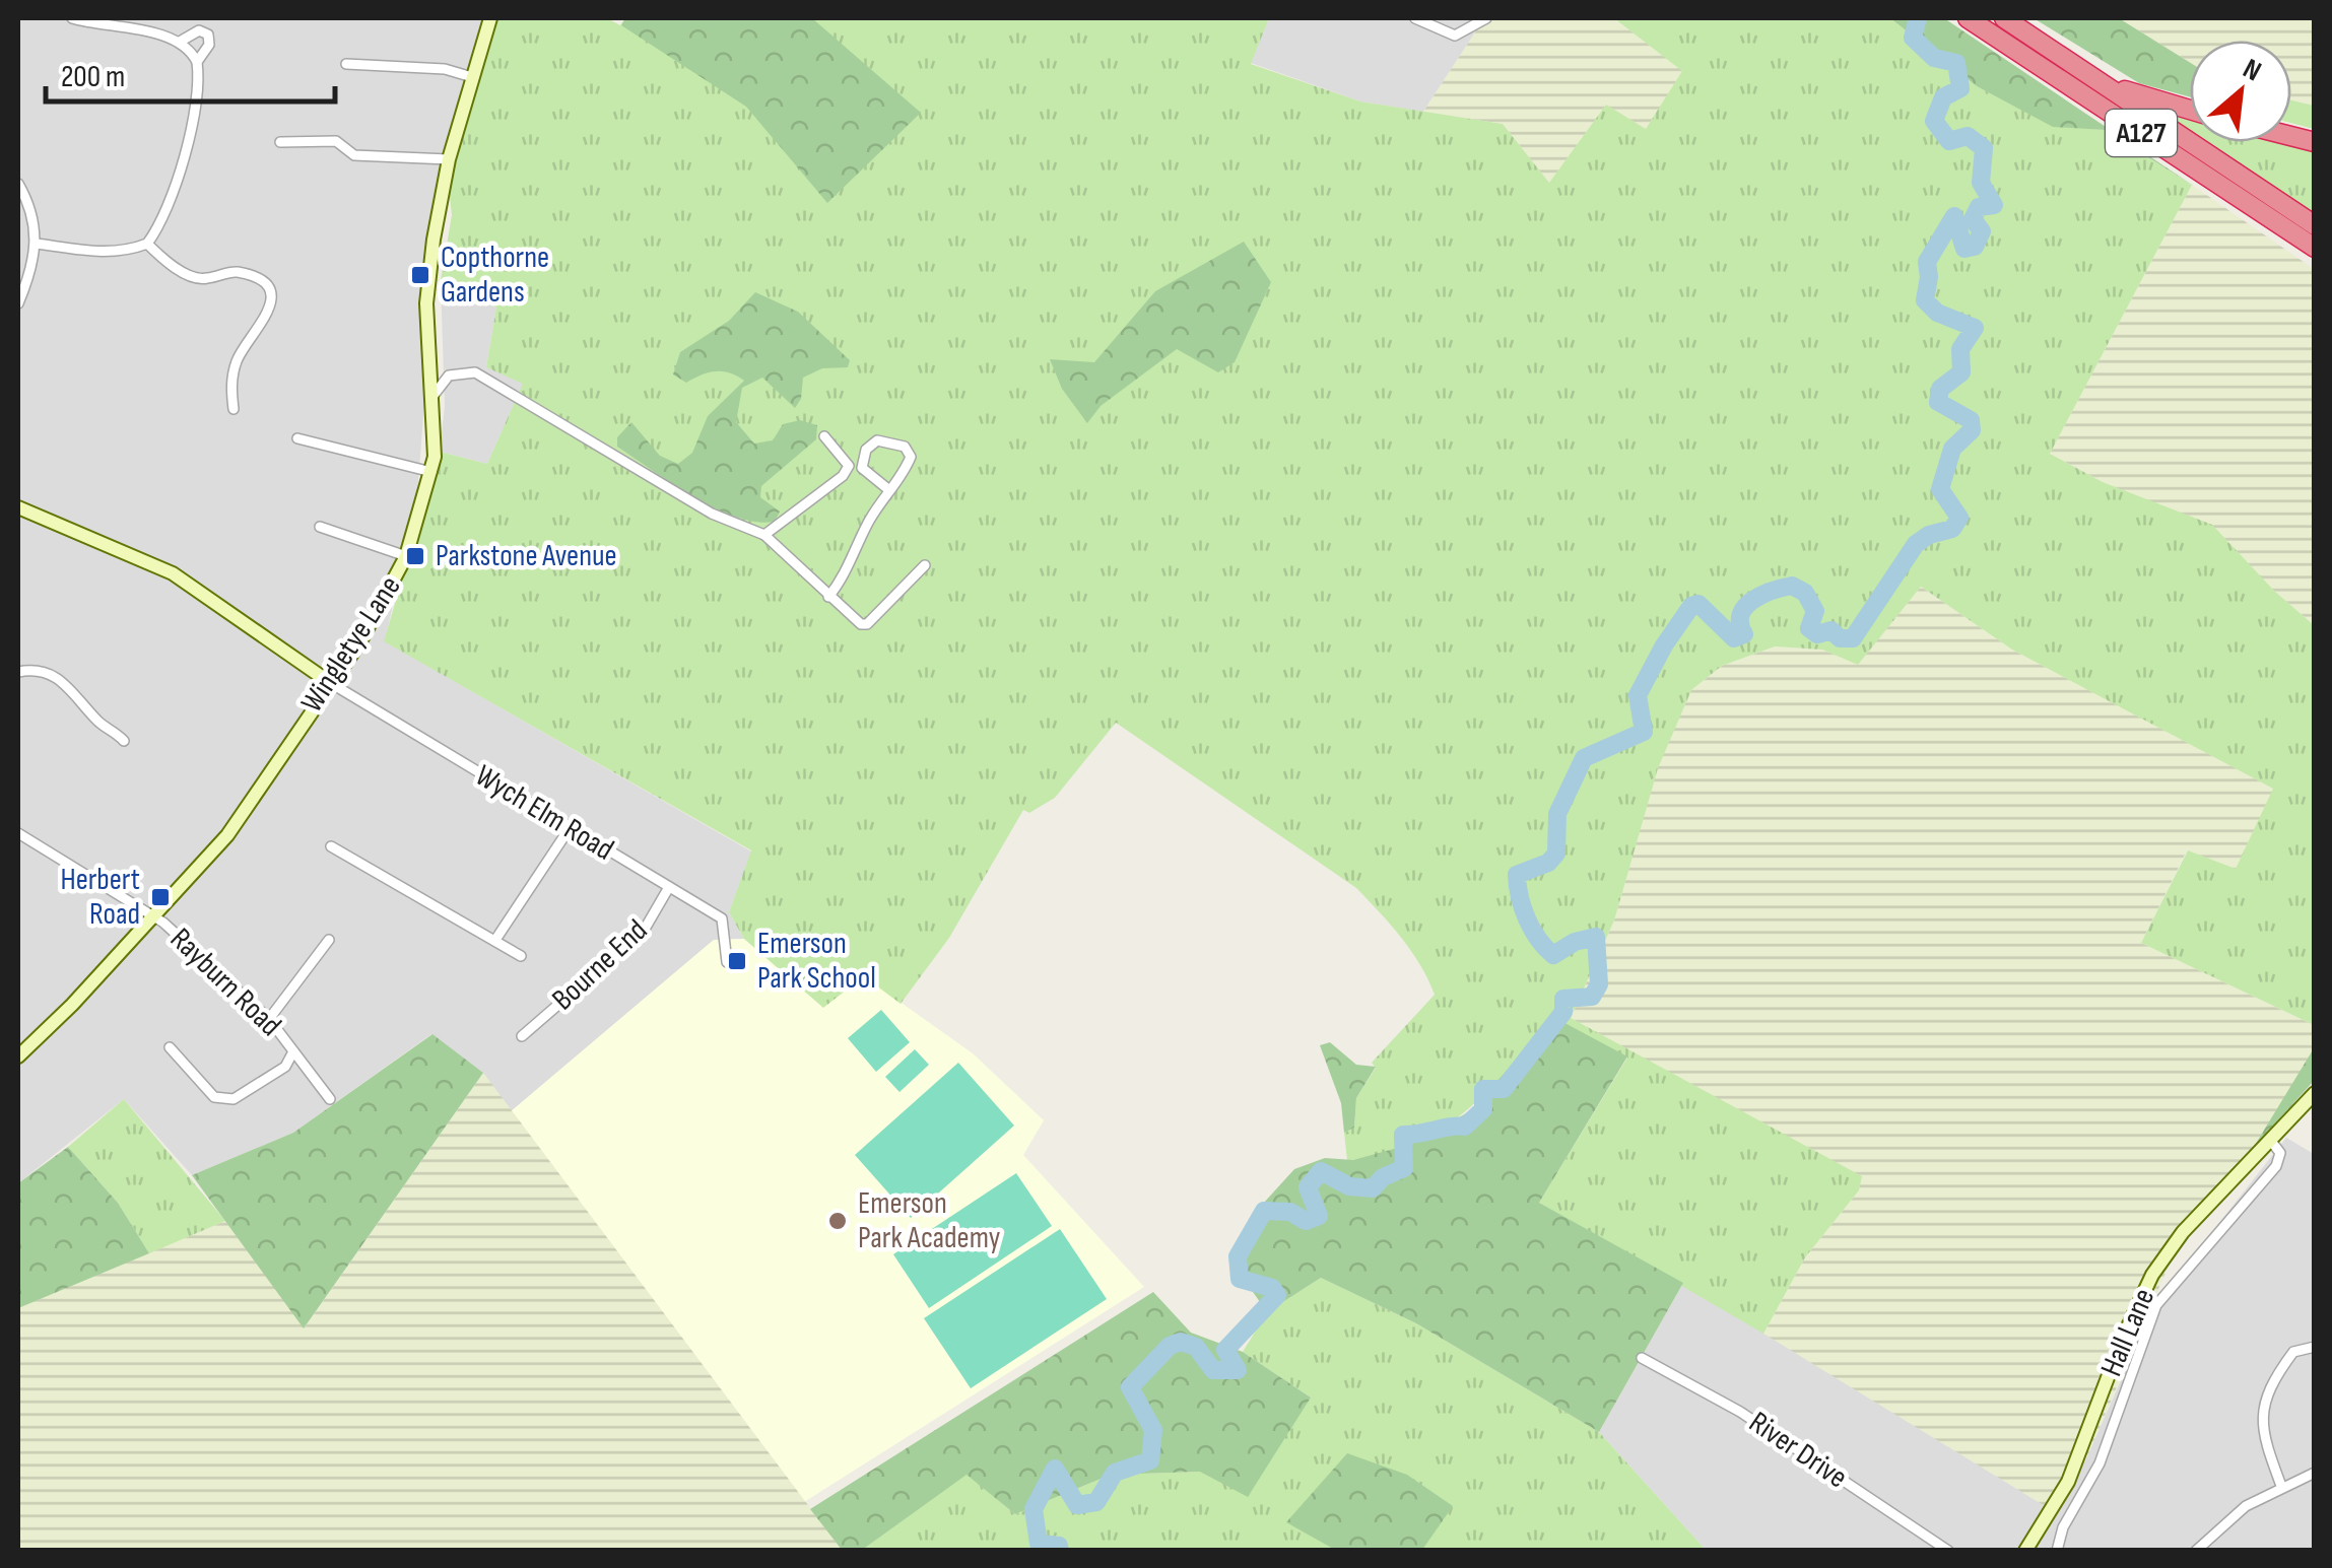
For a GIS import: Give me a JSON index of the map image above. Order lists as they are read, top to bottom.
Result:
{
  "streets": {
    "highway": ["A127"],
    "street": [
      "Wingletye Lane",
      "Wych Elm Road",
      "Bourne End",
      "Rayburn Road",
      "Hall Lane",
      "River Drive"
    ]
  },
  "crossings": [
    ["Wingletye Lane", "Wych Elm Road"],
    ["Wingletye Lane", "Rayburn Road"],
    ["Wych Elm Road", "Bourne End"]
  ],
  "places": {
    "transit": [
      "Copthorne Gardens",
      "Parkstone Avenue",
      "Herbert Road",
      "Emerson Park School"
    ],
    "other": ["Emerson Park Academy"]
  },
  "scale_bar": "200 m",
  "north": "top right"
}
